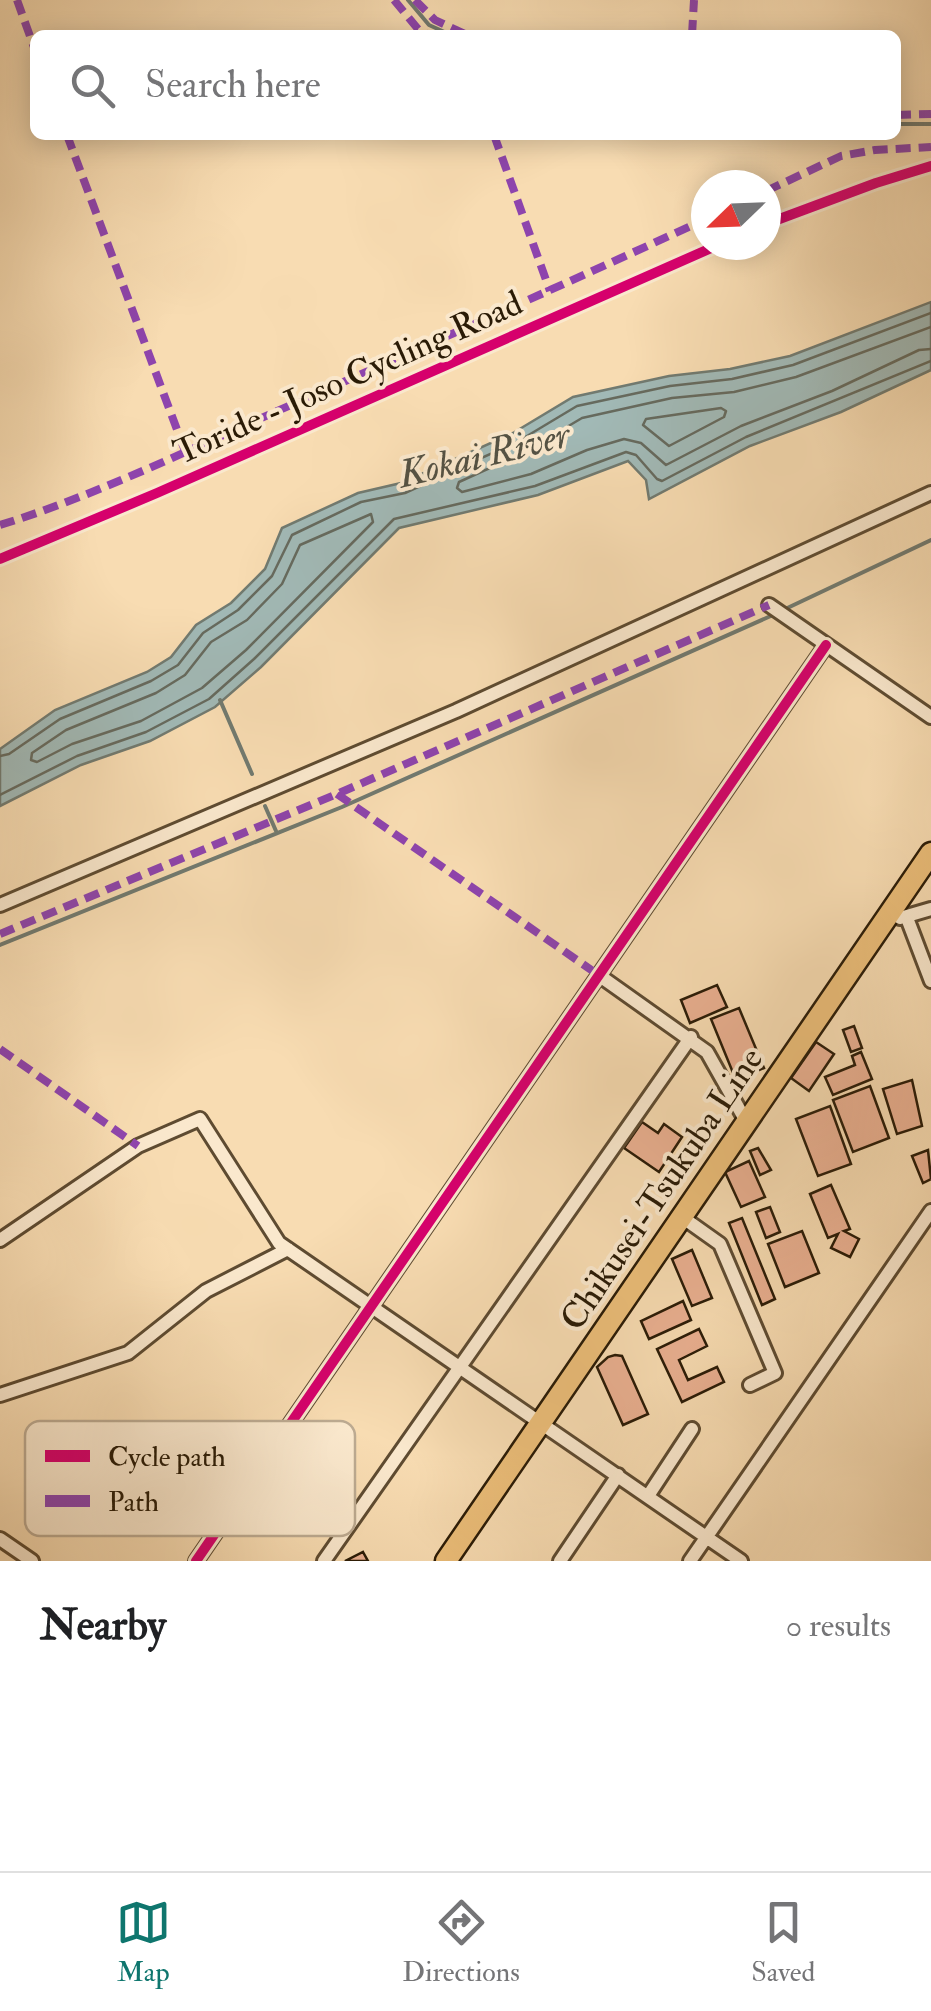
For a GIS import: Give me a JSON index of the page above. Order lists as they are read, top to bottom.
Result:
{
  "streets": {
    "main road": ["Chikusei-Tsukuba Line"],
    "cycle path": ["Toride - Joso Cycling Road"]
  },
  "water": ["Kokai River"],
  "legend": ["Cycle path", "Path"],
  "north": "bottom left",
  "page": {
    "search": "Search here",
    "heading": ["Nearby", "0 results"],
    "nav": ["Map", "Directions", "Saved"]
  }
}
